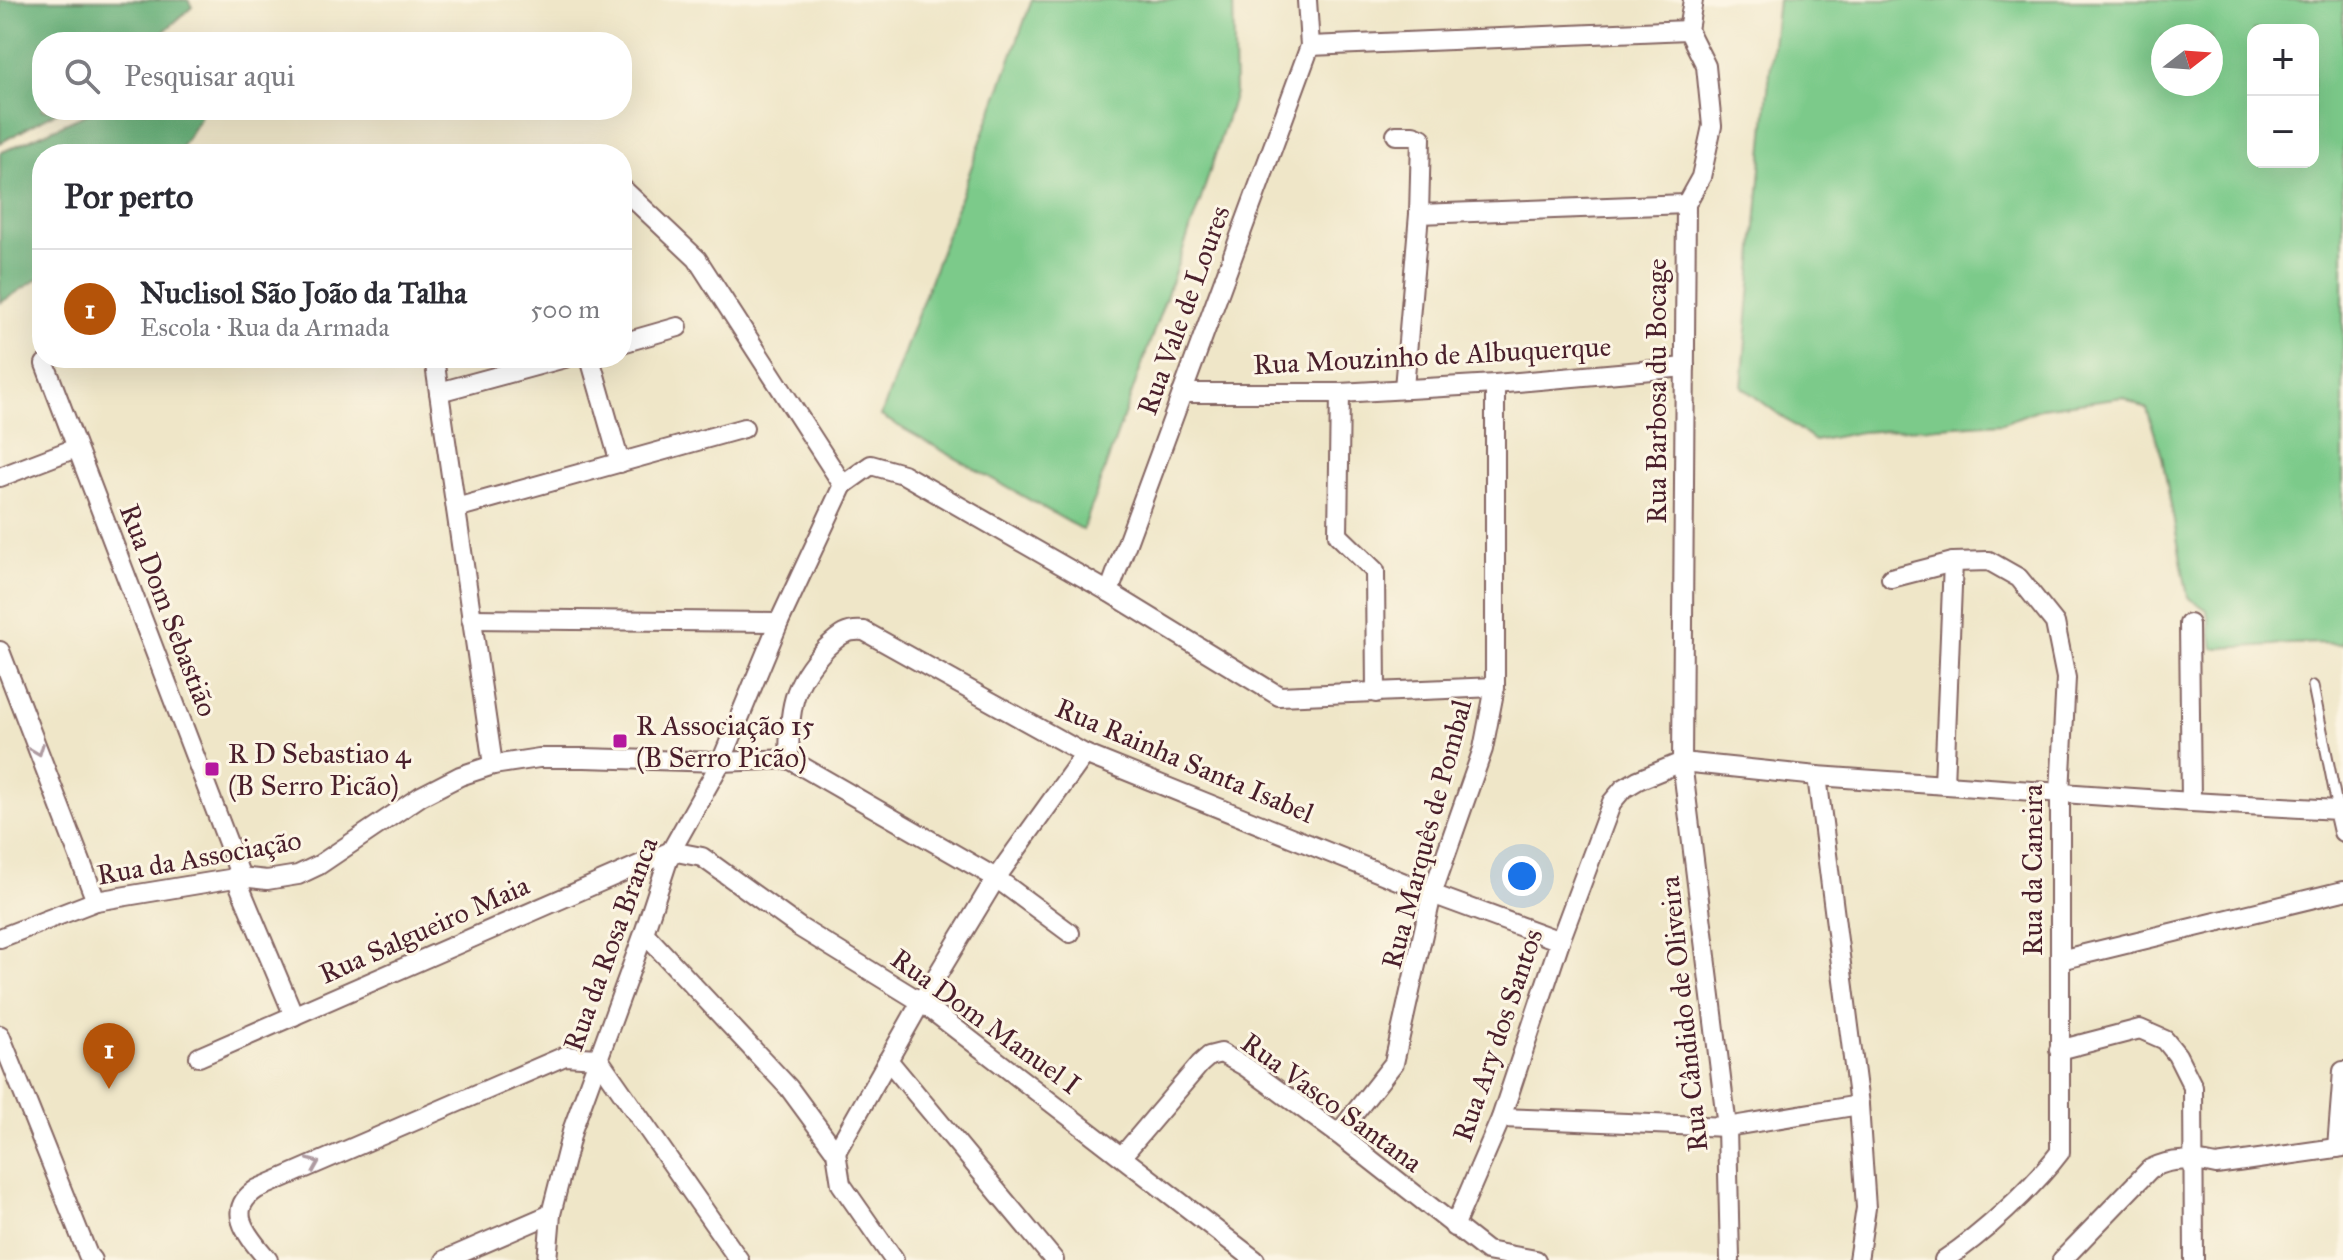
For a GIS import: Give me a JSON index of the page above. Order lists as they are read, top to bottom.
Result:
{
  "streets": {
    "street": [
      "Rua Vale de Loures",
      "Rua Mouzinho de Albuquerque",
      "Rua Barbosa du Bocage",
      "Rua Dom Sebastião",
      "Rua Rainha Santa Isabel",
      "Rua Marquês de Pombal",
      "Rua da Associação",
      "Rua da Caneira",
      "Rua Salgueiro Maia",
      "Rua da Rosa Branca",
      "Rua Cândido de Oliveira",
      "Rua Dom Manuel I",
      "Rua Ary dos Santos",
      "Rua Vasco Santana"
    ]
  },
  "crossings": [
    ["Rua Vale de Loures", "Rua Mouzinho de Albuquerque"],
    ["Rua Mouzinho de Albuquerque", "Rua Barbosa du Bocage"],
    ["Rua Mouzinho de Albuquerque", "Rua Marquês de Pombal"],
    ["Rua Barbosa du Bocage", "Rua Cândido de Oliveira"],
    ["Rua Barbosa du Bocage", "Rua Ary dos Santos"],
    ["Rua Dom Sebastião", "Rua da Associação"],
    ["Rua Dom Sebastião", "Rua Salgueiro Maia"],
    ["Rua Rainha Santa Isabel", "Rua Marquês de Pombal"],
    ["Rua Rainha Santa Isabel", "Rua da Associação"],
    ["Rua Rainha Santa Isabel", "Rua Ary dos Santos"],
    ["Rua Marquês de Pombal", "Rua Vasco Santana"],
    ["Rua da Associação", "Rua da Rosa Branca"],
    ["Rua Salgueiro Maia", "Rua da Rosa Branca"],
    ["Rua Salgueiro Maia", "Rua Dom Manuel I"],
    ["Rua da Rosa Branca", "Rua Dom Manuel I"],
    ["Rua Cândido de Oliveira", "Rua Ary dos Santos"],
    ["Rua Dom Manuel I", "Rua Vasco Santana"],
    ["Rua Ary dos Santos", "Rua Vasco Santana"]
  ],
  "places": {
    "transit": ["R Associação 15 (B Serro Picão)", "R D Sebastiao 4 (B Serro Picão)"]
  },
  "north": "right",
  "page": {
    "map_buttons": ["+", "−"],
    "search": "Pesquisar aqui",
    "heading": "Por perto",
    "list": [
      {
        "mark": "1",
        "name": "Nuclisol São João da Talha",
        "note": "Escola · Rua da Armada",
        "value": "500 m"
      }
    ],
    "pins": "1"
  }
}
